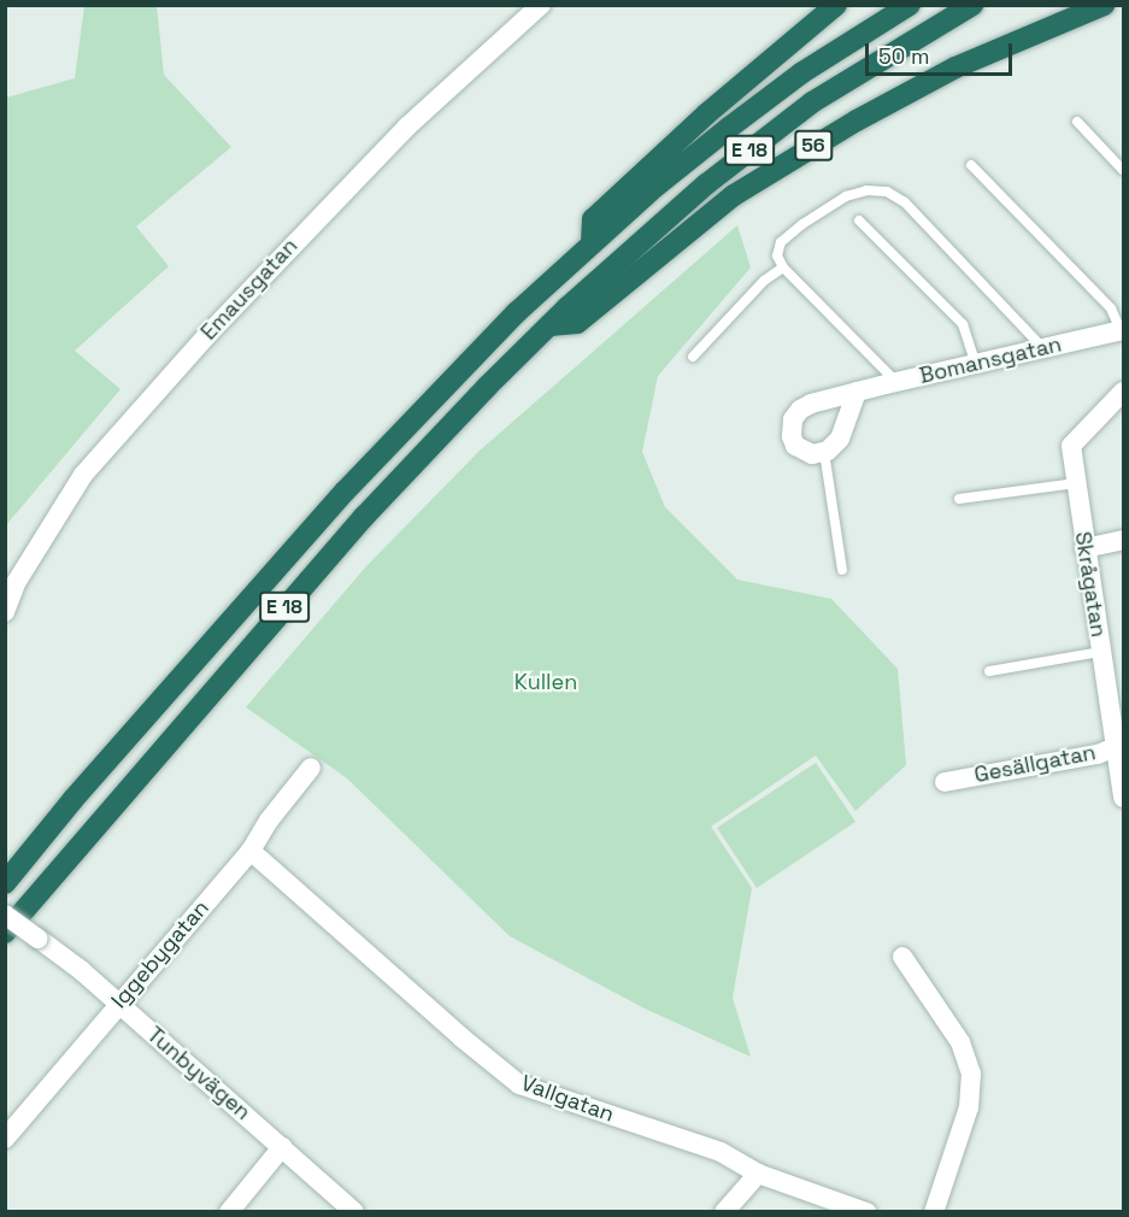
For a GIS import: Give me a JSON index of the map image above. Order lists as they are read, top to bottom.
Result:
{
  "streets": {
    "highway": ["56", "E 18"],
    "street": [
      "Emausgatan",
      "Bomansgatan",
      "Skrågatan",
      "Gesällgatan",
      "Iggebygatan",
      "Tunbyvägen",
      "Vallgatan"
    ]
  },
  "crossings": [
    ["56", "E 18"],
    ["Skrågatan", "Gesällgatan"],
    ["Iggebygatan", "Tunbyvägen"],
    ["Iggebygatan", "Vallgatan"]
  ],
  "parks": ["Kullen"],
  "scale_bar": "50 m"
}
